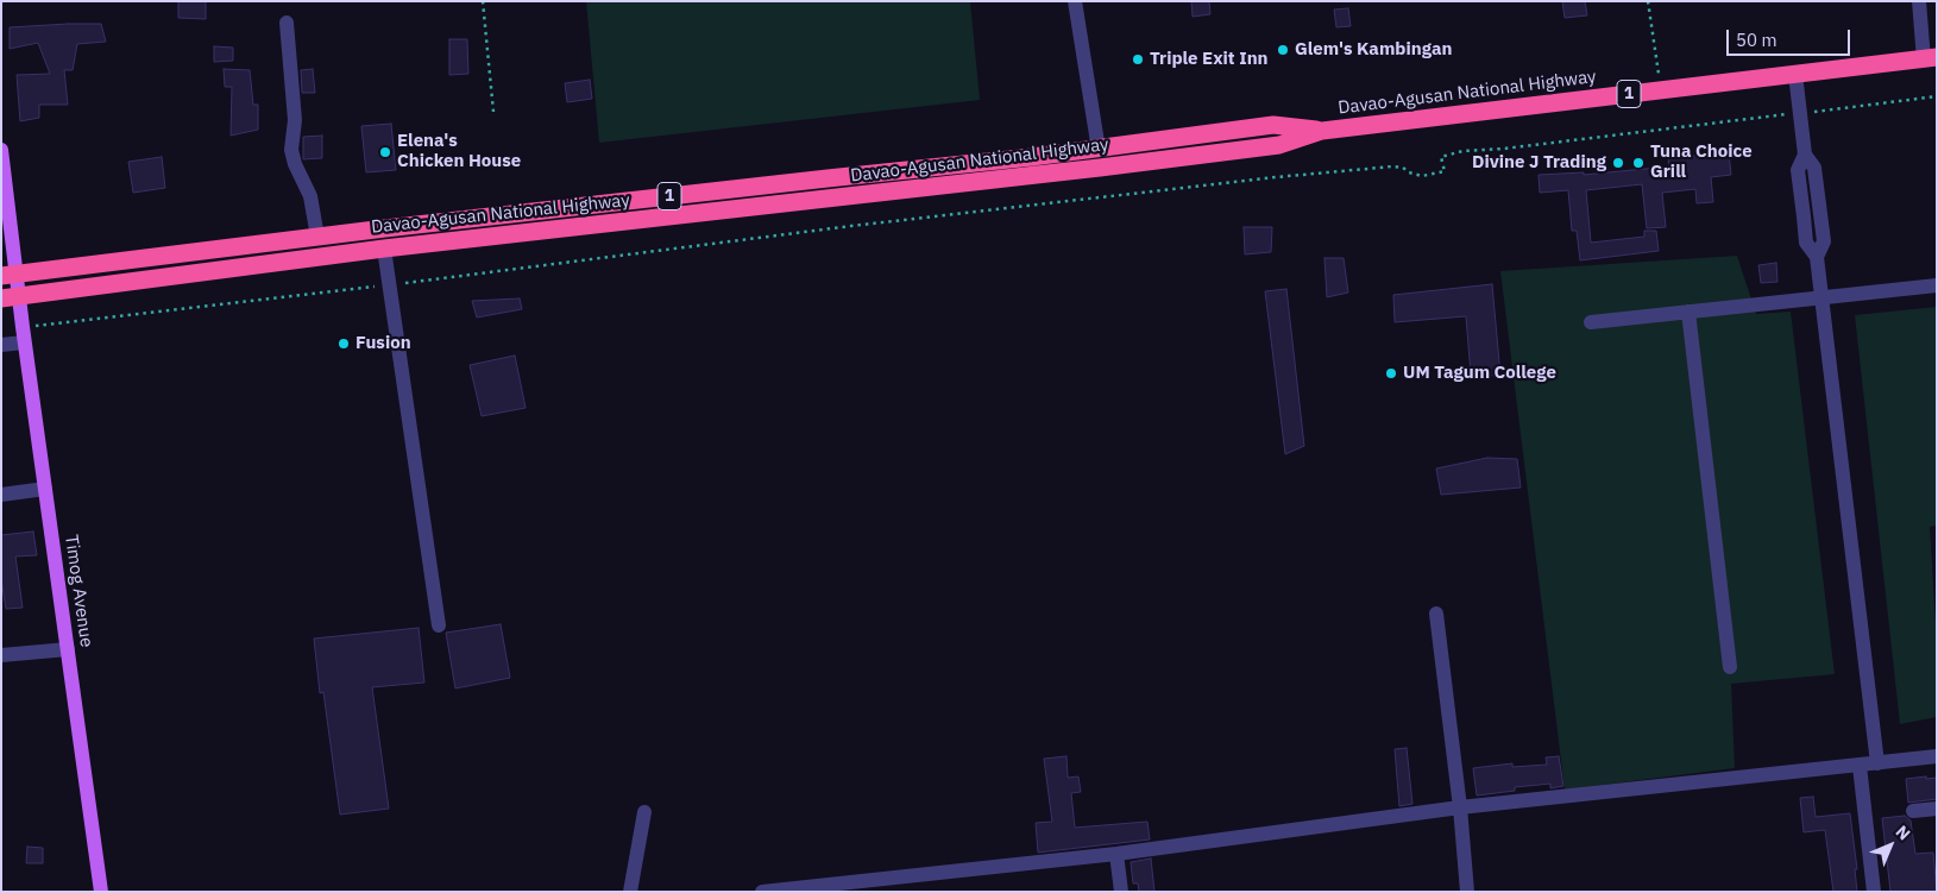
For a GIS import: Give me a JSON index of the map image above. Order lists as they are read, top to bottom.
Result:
{
  "streets": {
    "highway": ["Davao-Agusan National Highway", "1"],
    "main road": ["Timog Avenue"]
  },
  "crossings": [
    ["Davao-Agusan National Highway", "Timog Avenue"]
  ],
  "places": [
    "Glem's Kambingan",
    "Triple Exit Inn",
    "Elena's Chicken House",
    "Divine J Trading",
    "Tuna Choice Grill",
    "Fusion",
    "UM Tagum College"
  ],
  "scale_bar": "50 m",
  "north": "top right"
}
